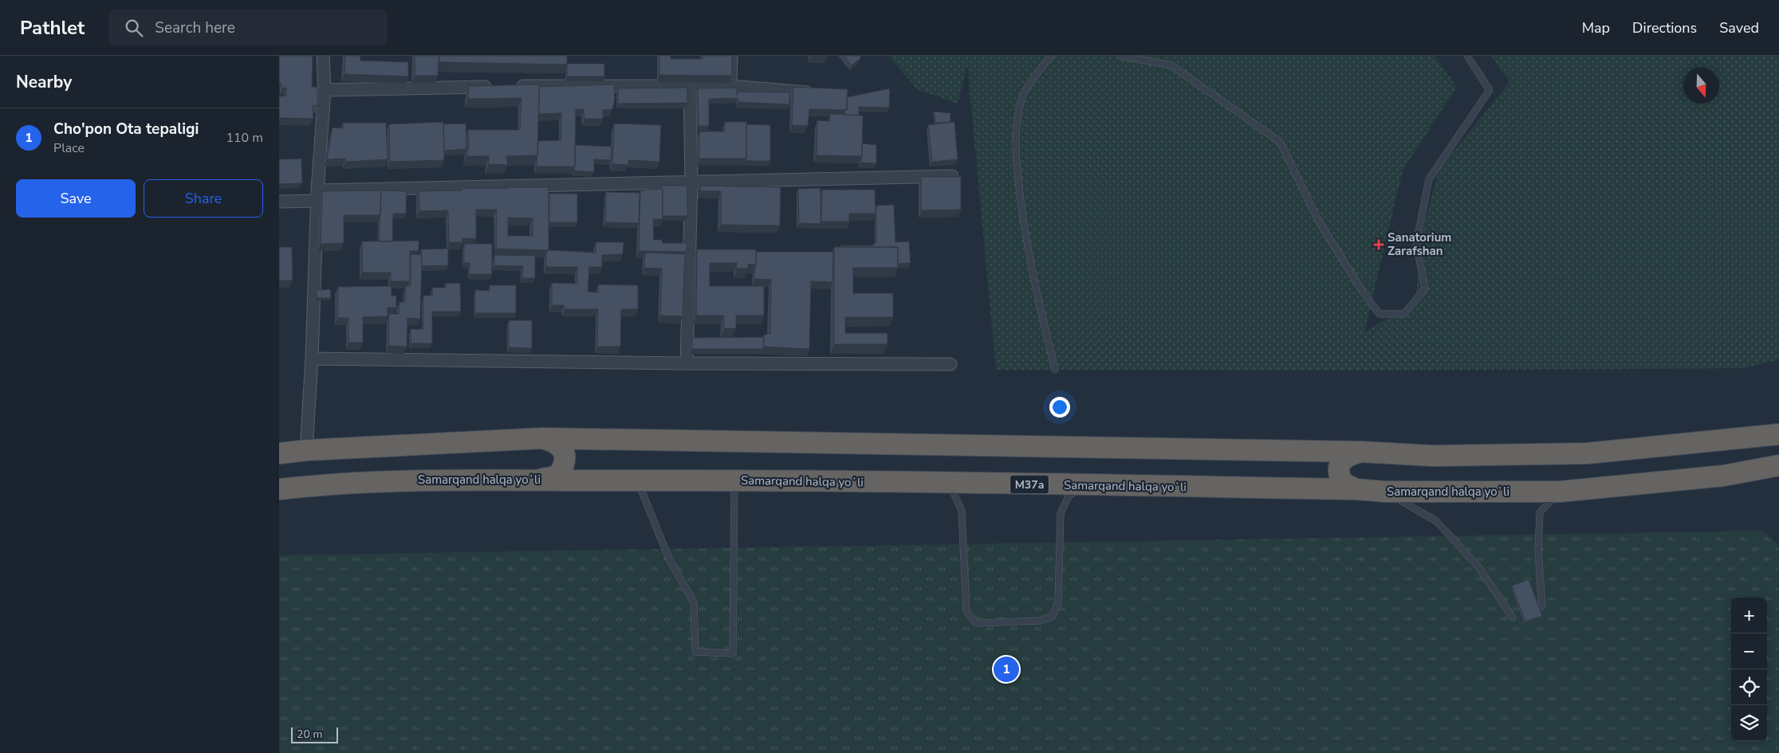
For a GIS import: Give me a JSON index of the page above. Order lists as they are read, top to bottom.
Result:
{
  "streets": {
    "highway": ["Samarqand halqa yoʻli", "M37a"]
  },
  "places": {
    "health": ["Sanatorium Zarafshan"]
  },
  "scale_bar": "20 m",
  "north": "bottom",
  "page": {
    "header": "Pathlet",
    "search": "Search here",
    "nav": ["Map", "Directions", "Saved"],
    "heading": "Nearby",
    "list": [
      {
        "mark": "1",
        "name": "Cho'pon Ota tepaligi",
        "note": "Place",
        "value": "110 m"
      }
    ],
    "buttons": ["Save", "Share"],
    "map_buttons": ["+", "−"],
    "pins": "1",
    "scale": "20 m"
  }
}
